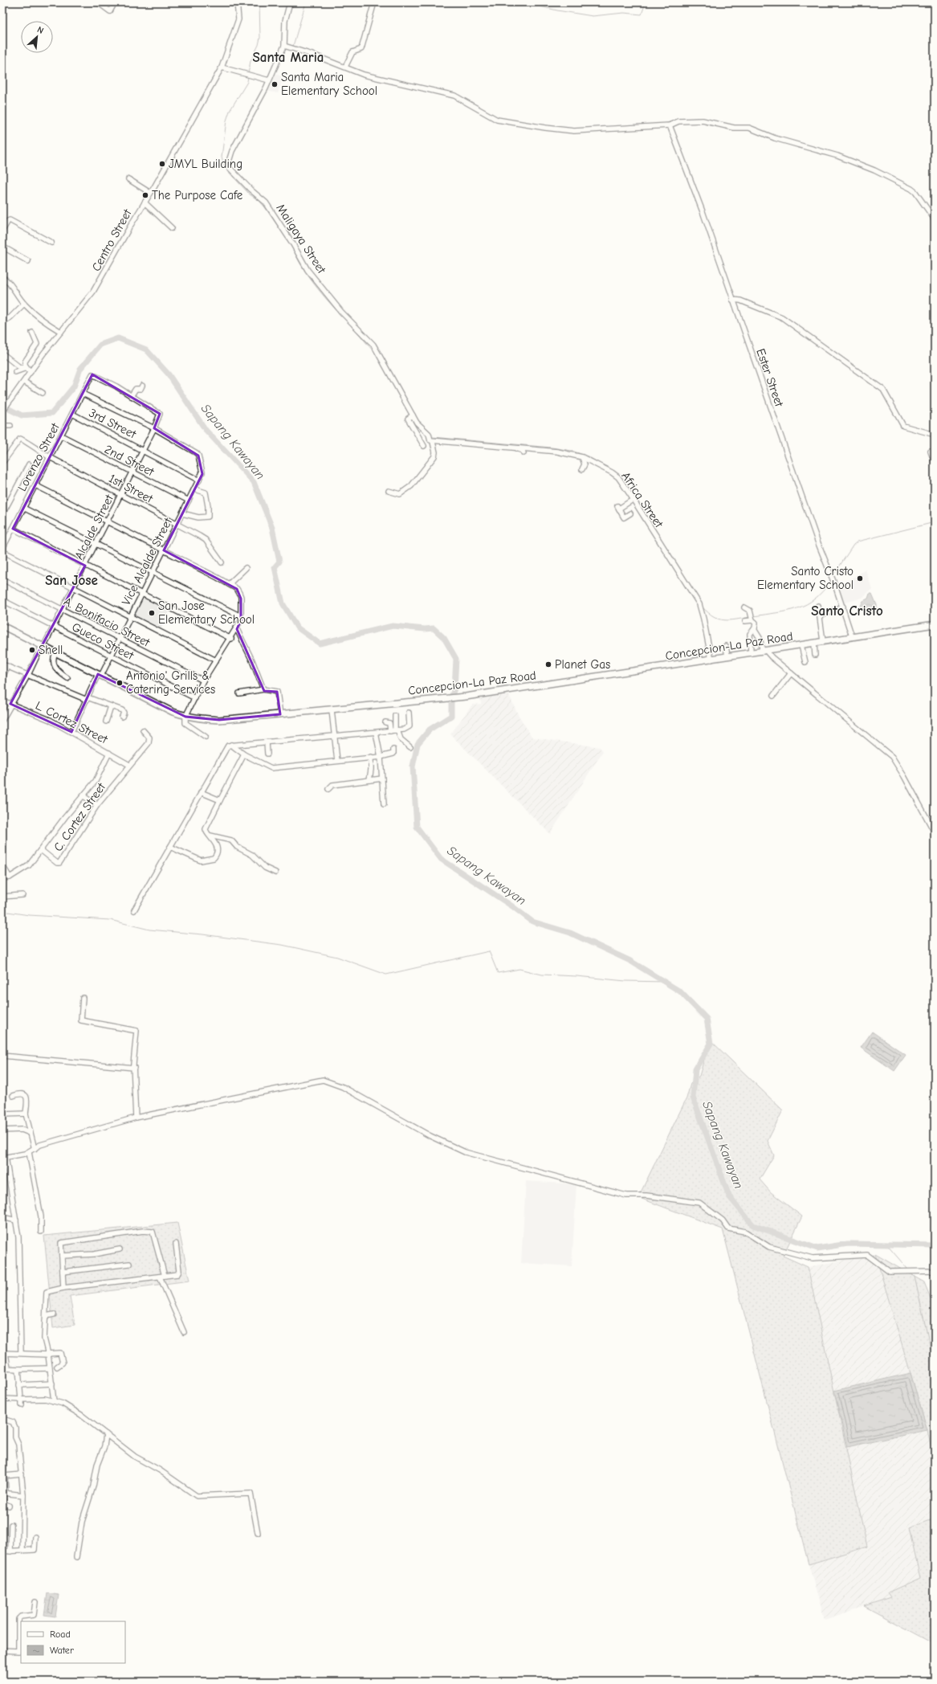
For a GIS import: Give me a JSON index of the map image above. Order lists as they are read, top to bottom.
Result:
{
  "streets": {
    "main road": ["Concepcion-La Paz Road"],
    "street": [
      "Maligaya Street",
      "Centro Street",
      "Ester Street",
      "3rd Street",
      "Lorenzo Street",
      "2nd Street",
      "1st Street",
      "Africa Street",
      "Alcalde Street",
      "Vice Alcalde Street",
      "A. Bonifacio Street",
      "Gueco Street",
      "L. Cortez Street",
      "C. Cortez Street"
    ]
  },
  "crossings": [
    ["Maligaya Street", "Africa Street"],
    ["Ester Street", "Concepcion-La Paz Road"],
    ["3rd Street", "Lorenzo Street"],
    ["3rd Street", "Alcalde Street"],
    ["3rd Street", "Vice Alcalde Street"],
    ["Lorenzo Street", "2nd Street"],
    ["Lorenzo Street", "1st Street"],
    ["Lorenzo Street", "Alcalde Street"],
    ["2nd Street", "Alcalde Street"],
    ["2nd Street", "Vice Alcalde Street"],
    ["1st Street", "Alcalde Street"],
    ["1st Street", "Vice Alcalde Street"],
    ["Africa Street", "Concepcion-La Paz Road"],
    ["Alcalde Street", "Vice Alcalde Street"],
    ["Alcalde Street", "A. Bonifacio Street"],
    ["Alcalde Street", "Gueco Street"],
    ["Alcalde Street", "Concepcion-La Paz Road"],
    ["Alcalde Street", "L. Cortez Street"],
    ["Vice Alcalde Street", "A. Bonifacio Street"],
    ["Vice Alcalde Street", "Gueco Street"],
    ["Vice Alcalde Street", "Concepcion-La Paz Road"],
    ["Vice Alcalde Street", "L. Cortez Street"],
    ["L. Cortez Street", "C. Cortez Street"]
  ],
  "districts": ["Santa Maria", "San Jose", "Santo Cristo"],
  "water": ["Sapang Kawayan"],
  "places": [
    "Santa Maria Elementary School",
    "JMYL Building",
    "The Purpose Cafe",
    "Santo Cristo Elementary School",
    "San Jose Elementary School",
    "Shell",
    "Planet Gas",
    "Antonio' Grills & Catering Services"
  ],
  "legend": ["Road", "Water"],
  "north": "top right"
}
